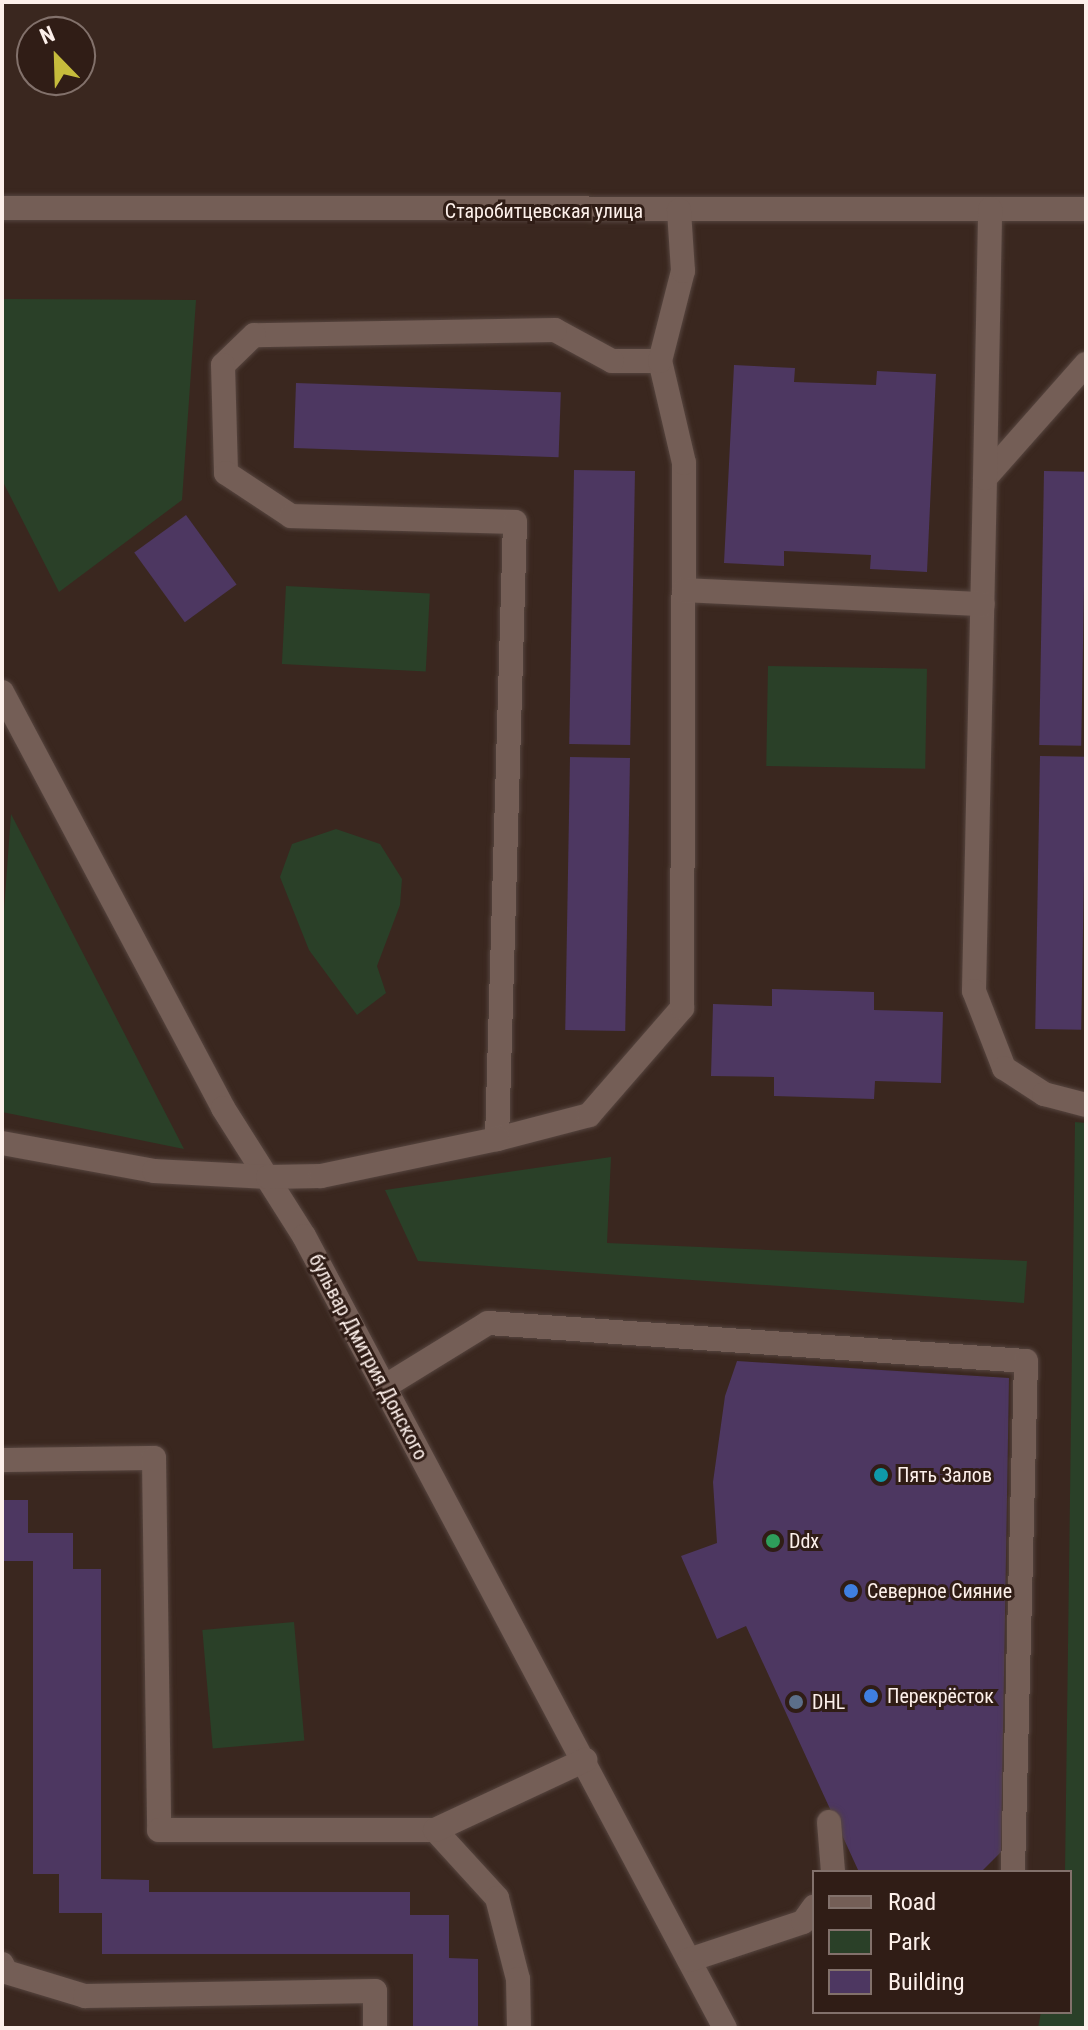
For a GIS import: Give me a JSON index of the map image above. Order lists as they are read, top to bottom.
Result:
{
  "streets": {
    "street": ["Старобитцевская улица", "бульвар Дмитрия Донского"]
  },
  "places": [
    "Пять Залов",
    "Ddx",
    "Северное Сияние",
    "Перекрёсток",
    "DHL"
  ],
  "legend": ["Road", "Park", "Building"],
  "north": "top left"
}
